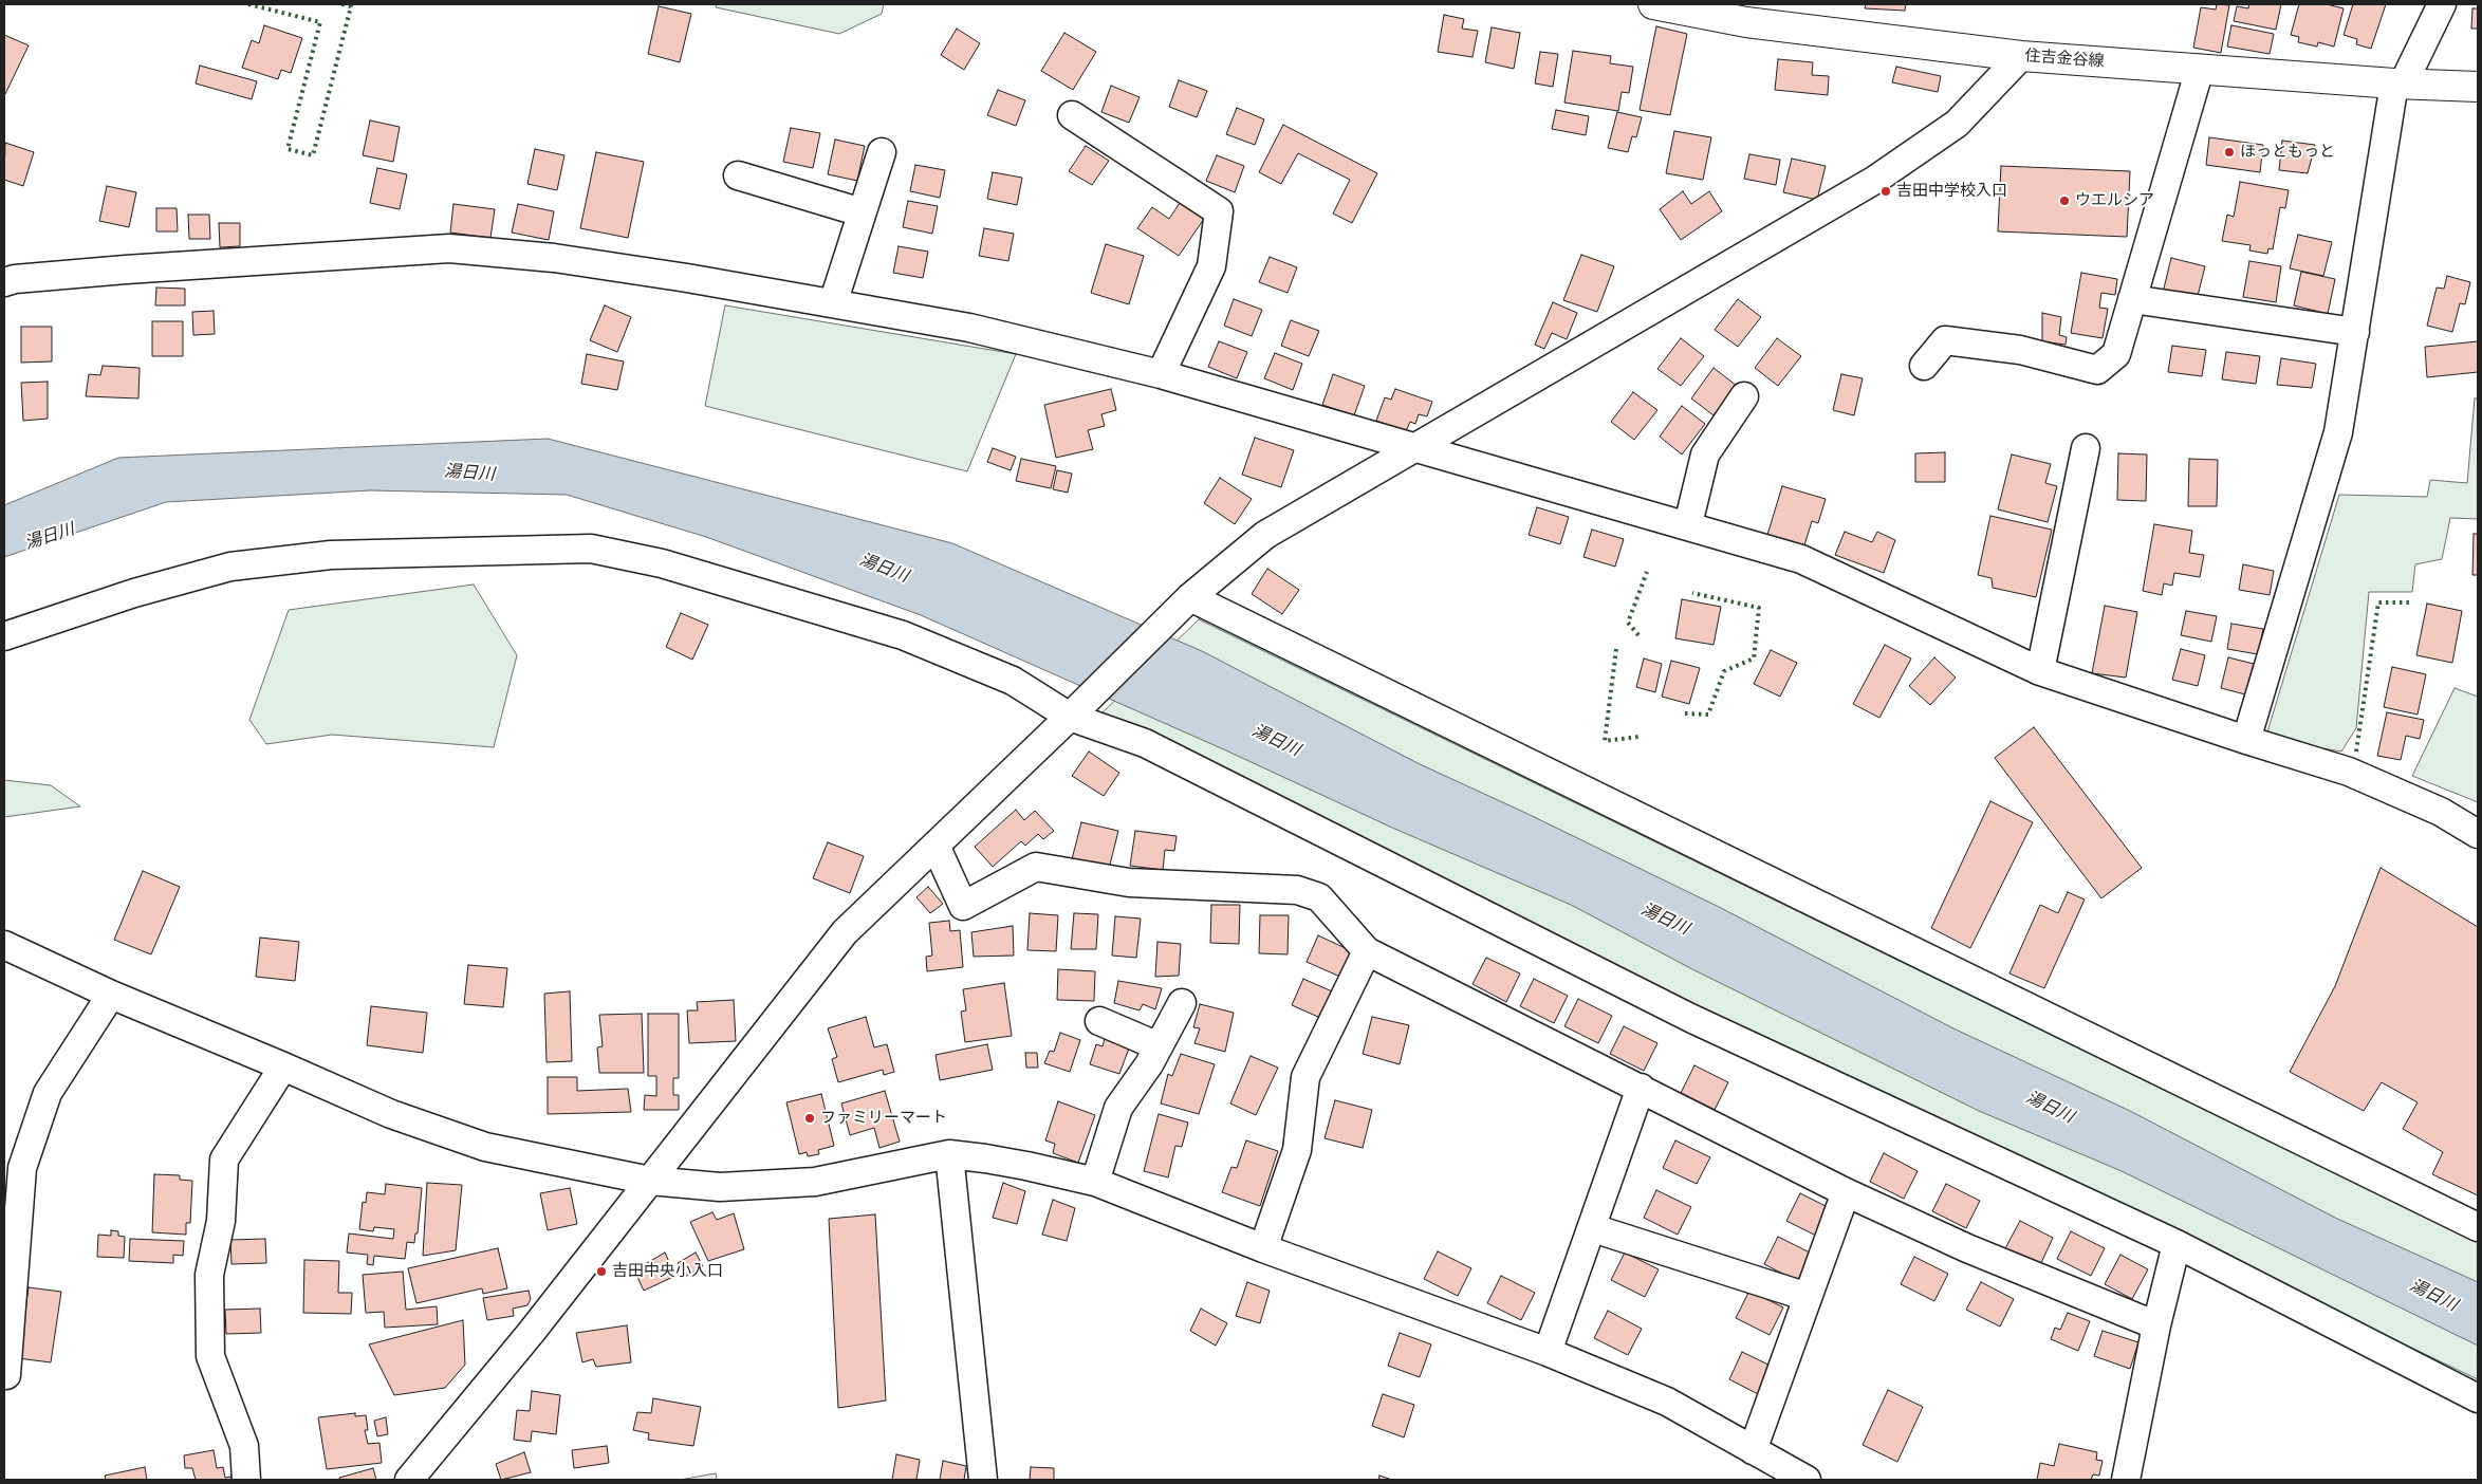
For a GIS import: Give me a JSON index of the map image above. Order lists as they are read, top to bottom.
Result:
{
  "streets": {
    "main road": ["住吉金谷線"]
  },
  "water": ["湯日川"],
  "places": [
    "ほっともっと",
    "吉田中学校入口",
    "ウエルシア",
    "ファミリーマート",
    "吉田中央小入口"
  ]
}
